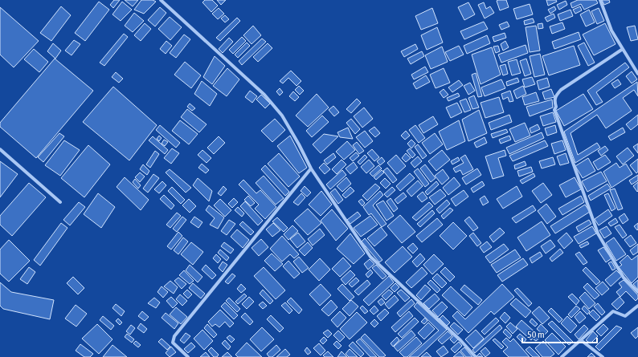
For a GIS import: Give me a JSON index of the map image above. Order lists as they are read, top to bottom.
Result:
{
  "scale_bar": "50 m"
}
